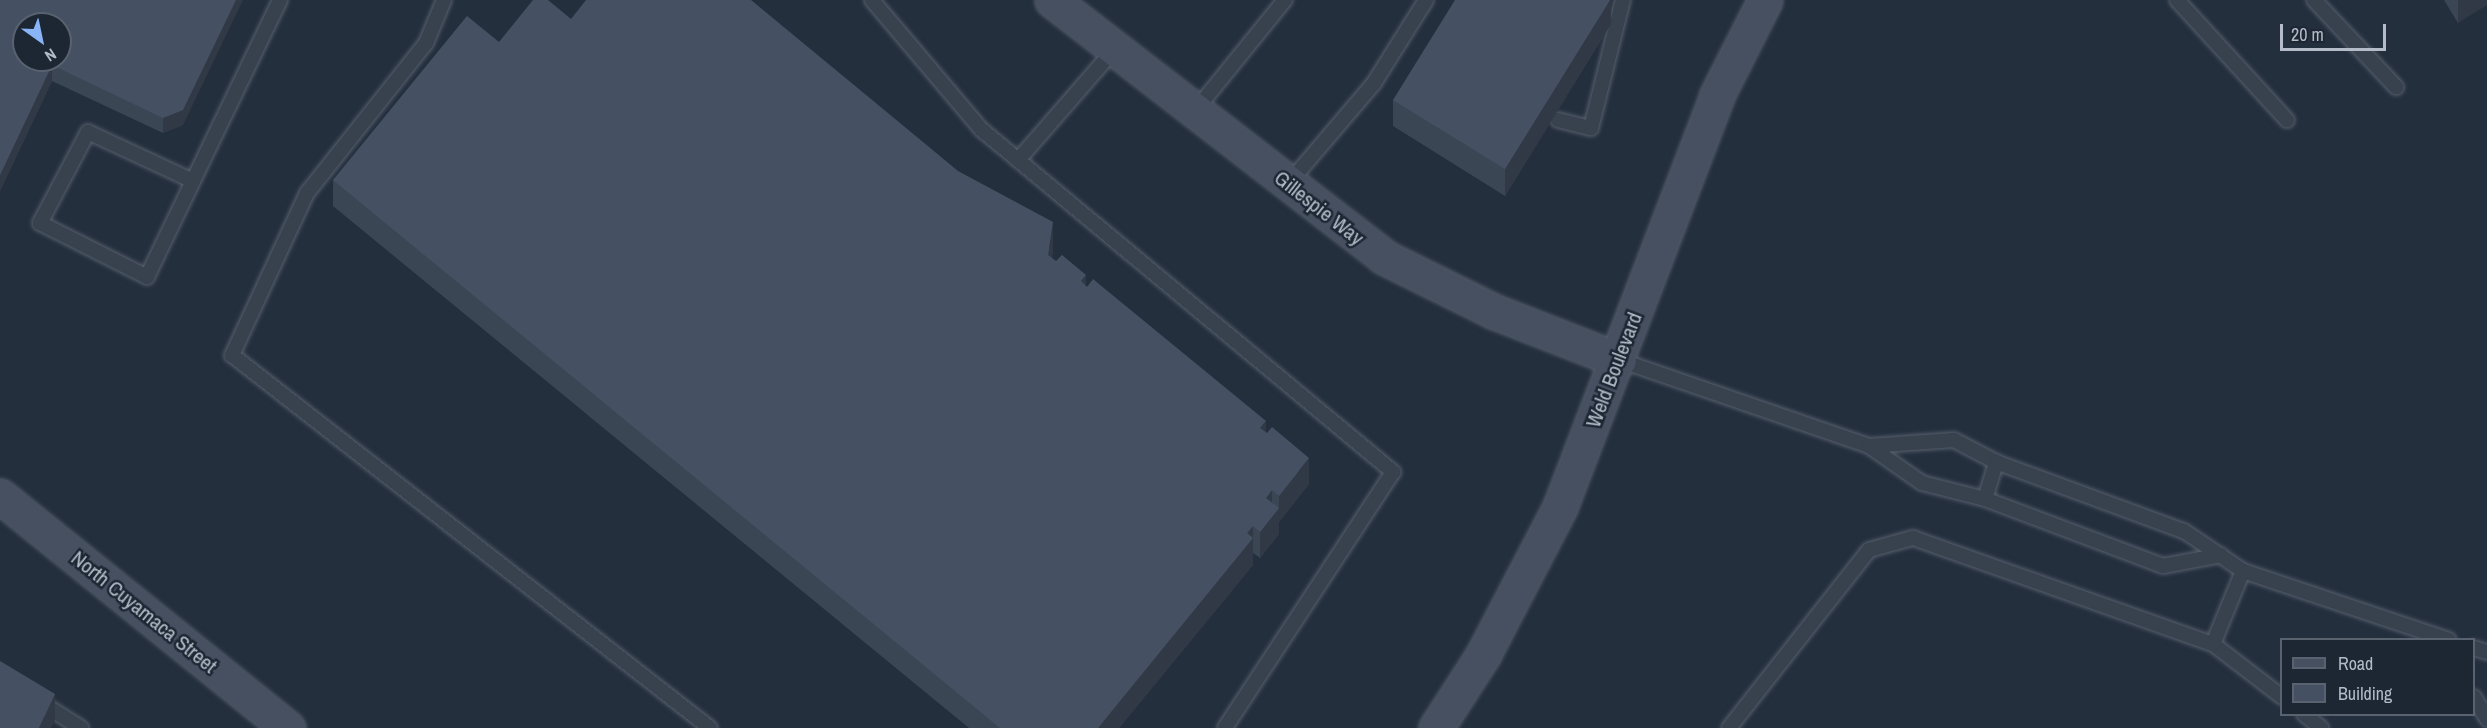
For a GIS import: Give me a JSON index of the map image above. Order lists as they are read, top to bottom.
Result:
{
  "streets": {
    "main road": ["Gillespie Way", "Weld Boulevard", "North Cuyamaca Street"]
  },
  "crossings": [
    ["Gillespie Way", "Weld Boulevard"]
  ],
  "legend": ["Road", "Building"],
  "scale_bar": "20 m",
  "north": "bottom right"
}
